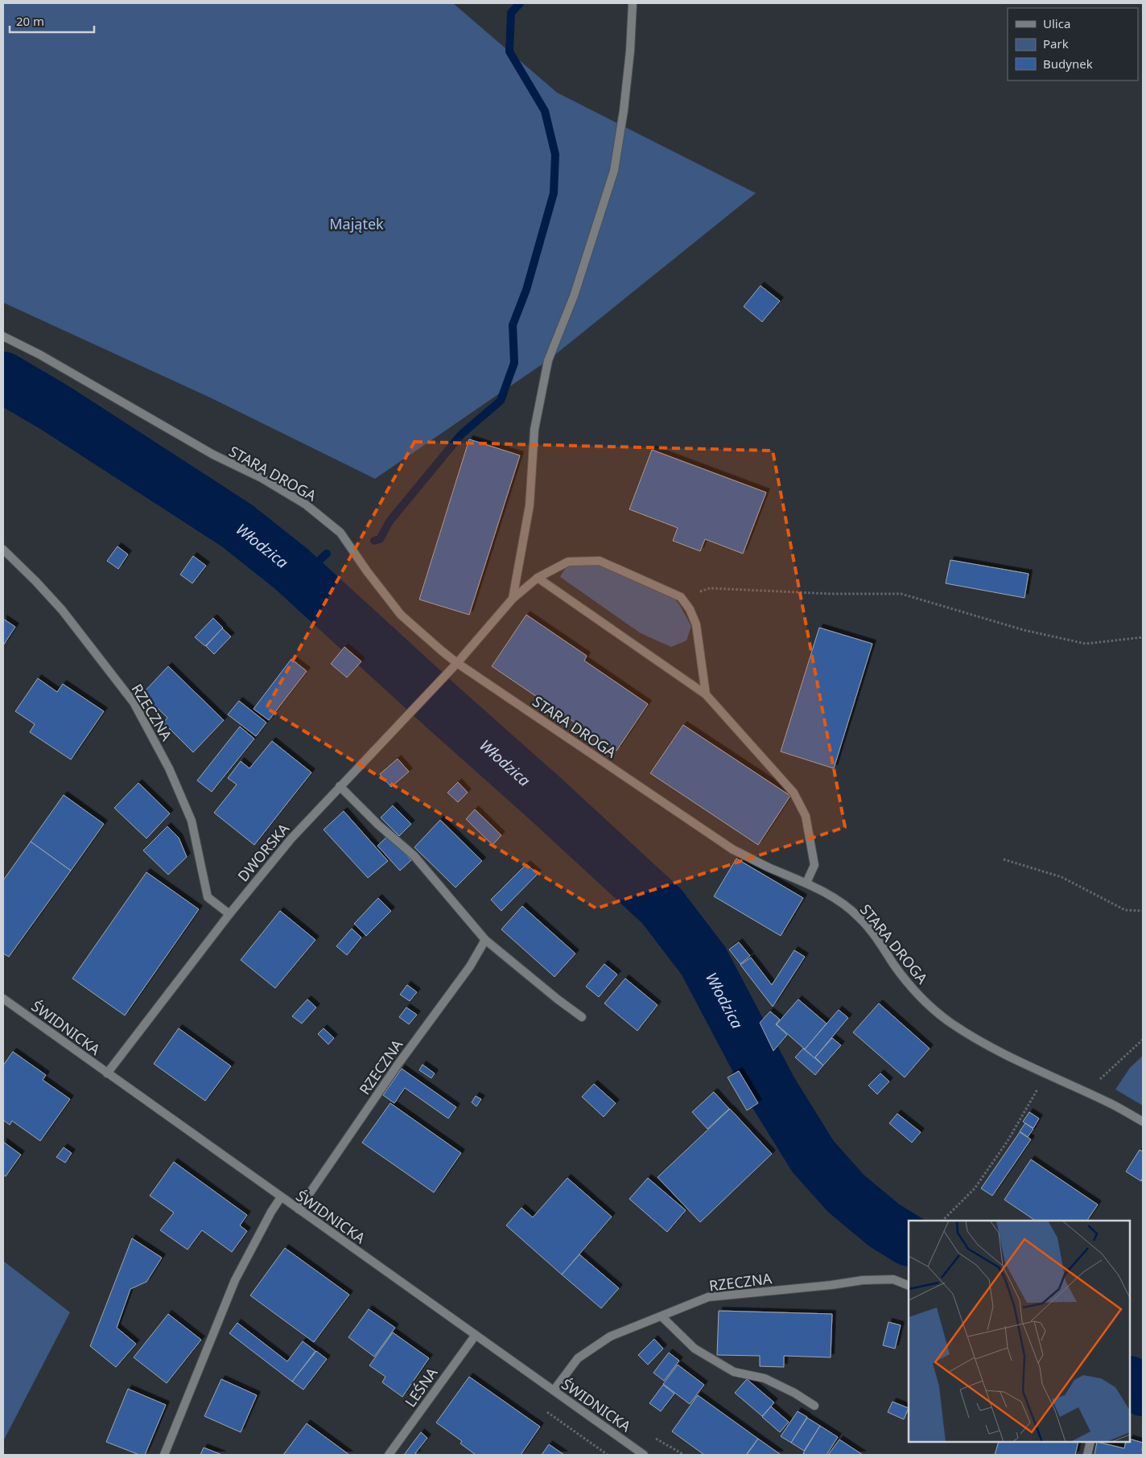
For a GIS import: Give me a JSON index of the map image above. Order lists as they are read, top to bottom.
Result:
{
  "streets": {
    "street": [
      "STARA DROGA",
      "RZECZNA",
      "DWORSKA",
      "ŚWIDNICKA",
      "LEŚNA"
    ]
  },
  "crossings": [
    ["STARA DROGA", "DWORSKA"],
    ["RZECZNA", "DWORSKA"],
    ["RZECZNA", "ŚWIDNICKA"],
    ["DWORSKA", "ŚWIDNICKA"],
    ["ŚWIDNICKA", "LEŚNA"]
  ],
  "water": ["Włodzica"],
  "parks": ["Majątek"],
  "legend": ["Ulica", "Park", "Budynek"],
  "scale_bar": "20 m"
}
